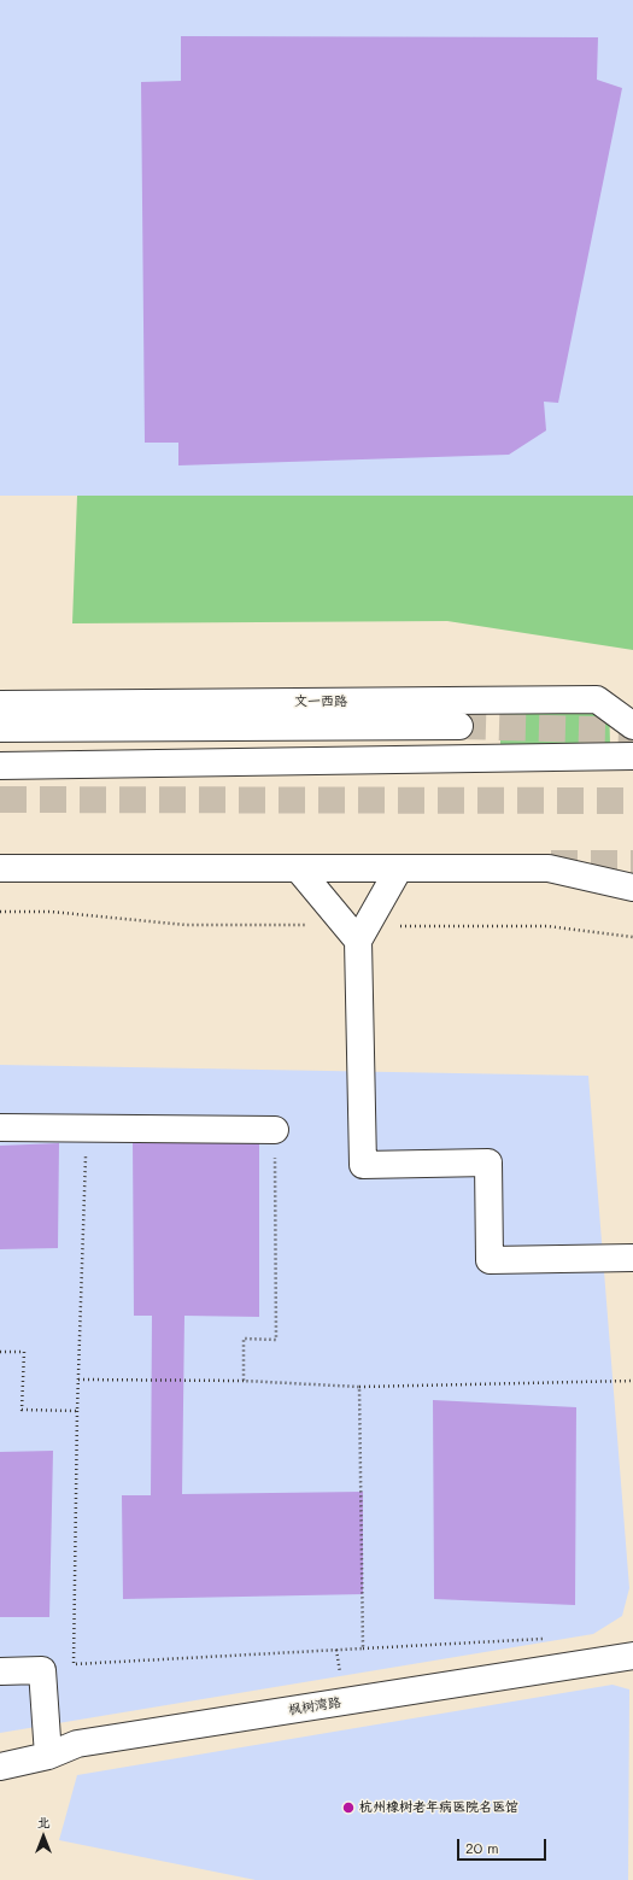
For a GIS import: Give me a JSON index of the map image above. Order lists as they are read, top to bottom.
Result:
{
  "streets": {
    "main road": ["文一西路", "枫树湾路"]
  },
  "places": ["杭州橡树老年病医院名医馆"],
  "scale_bar": "20 m",
  "north": "top"
}
